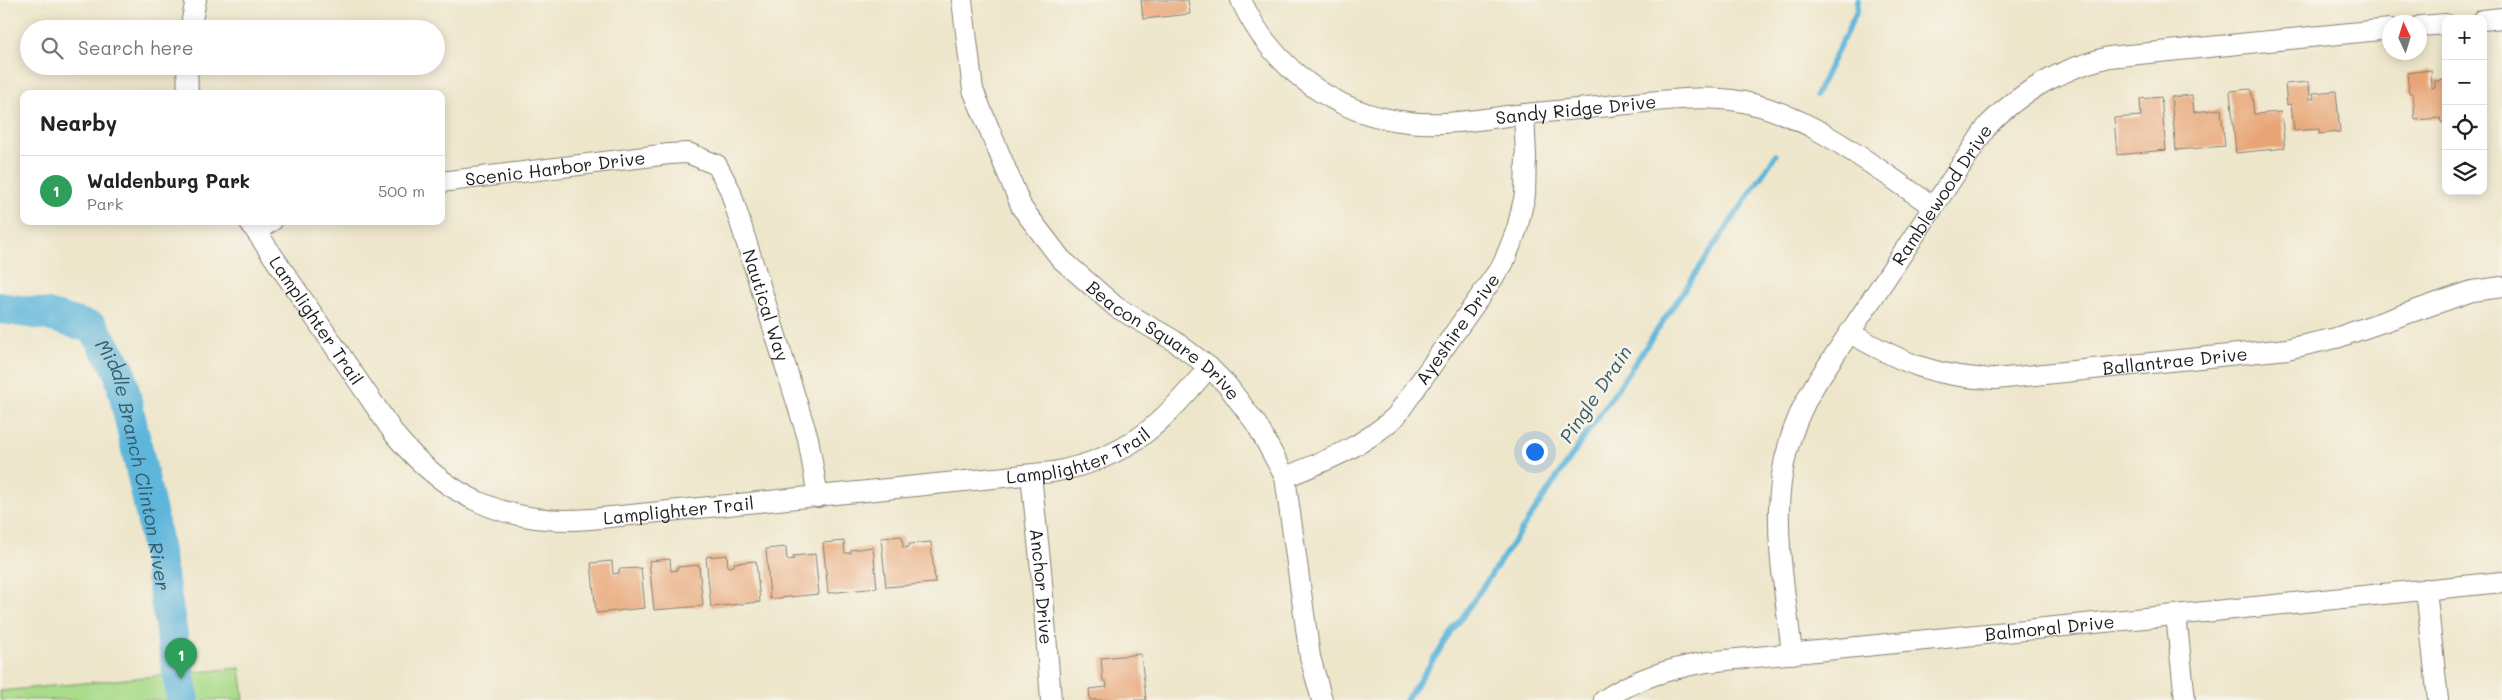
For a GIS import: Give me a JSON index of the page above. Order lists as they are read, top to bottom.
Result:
{
  "streets": {
    "street": [
      "Sandy Ridge Drive",
      "Scenic Harbor Drive",
      "Ramblewood Drive",
      "Nautical Way",
      "Lamplighter Trail",
      "Ayeshire Drive",
      "Beacon Square Drive",
      "Ballantrae Drive",
      "Anchor Drive",
      "Balmoral Drive"
    ]
  },
  "crossings": [
    ["Sandy Ridge Drive", "Ramblewood Drive"],
    ["Sandy Ridge Drive", "Ayeshire Drive"],
    ["Scenic Harbor Drive", "Nautical Way"],
    ["Ramblewood Drive", "Ballantrae Drive"],
    ["Ramblewood Drive", "Balmoral Drive"],
    ["Nautical Way", "Lamplighter Trail"],
    ["Lamplighter Trail", "Beacon Square Drive"],
    ["Lamplighter Trail", "Anchor Drive"],
    ["Ayeshire Drive", "Beacon Square Drive"]
  ],
  "water": ["Pingle Drain", "Middle Branch Clinton River"],
  "north": "top",
  "page": {
    "map_buttons": ["+", "−"],
    "search": "Search here",
    "heading": "Nearby",
    "list": [
      {
        "mark": "1",
        "name": "Waldenburg Park",
        "note": "Park",
        "value": "500 m"
      }
    ],
    "pins": "1"
  }
}
